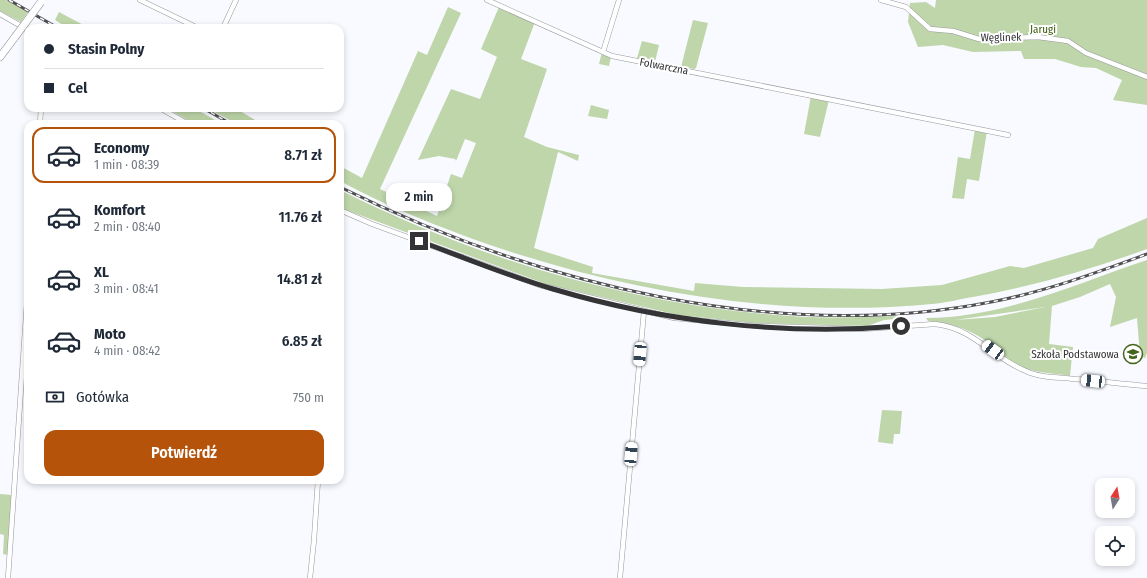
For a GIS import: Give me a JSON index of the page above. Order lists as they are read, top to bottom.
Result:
{
  "streets": {
    "street": ["Węglinek", "Folwarczna"]
  },
  "parks": ["Jarugi"],
  "places": {
    "school or university": ["Szkoła Podstawowa"]
  },
  "north": "top",
  "page": {
    "banner": ["Stasin Polny", "Cel"],
    "list": [
      {
        "name": "Economy",
        "note": "1 min · 08:39",
        "value": "8.71 zł"
      },
      {
        "name": "Komfort",
        "note": "2 min · 08:40",
        "value": "11.76 zł"
      },
      {
        "name": "XL",
        "note": "3 min · 08:41",
        "value": "14.81 zł"
      },
      {
        "name": "Moto",
        "note": "4 min · 08:42",
        "value": "6.85 zł"
      }
    ],
    "bubble": "2 min",
    "pay": ["Gotówka", "750 m"],
    "buttons": "Potwierdź"
  }
}
